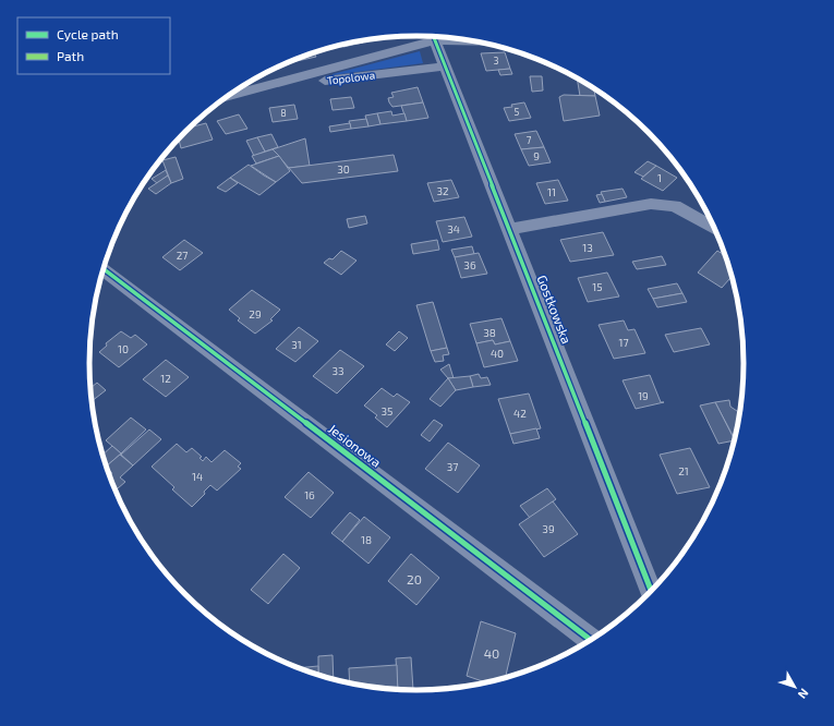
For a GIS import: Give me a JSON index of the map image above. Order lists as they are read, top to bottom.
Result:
{
  "streets": {
    "street": ["Topolowa", "Gostkowska", "Jesionowa"]
  },
  "crossings": [
    ["Topolowa", "Gostkowska"]
  ],
  "house_numbers": [
    "3",
    "5",
    "8",
    "7",
    "9",
    "30",
    "1",
    "32",
    "11",
    "34",
    "13",
    "27",
    "36",
    "15",
    "29",
    "38",
    "17",
    "31",
    "10",
    "40",
    "33",
    "12",
    "19",
    "35",
    "42",
    "37",
    "21",
    "14",
    "16",
    "39",
    "18",
    "20",
    "40"
  ],
  "legend": ["Cycle path", "Path"],
  "north": "bottom right"
}
